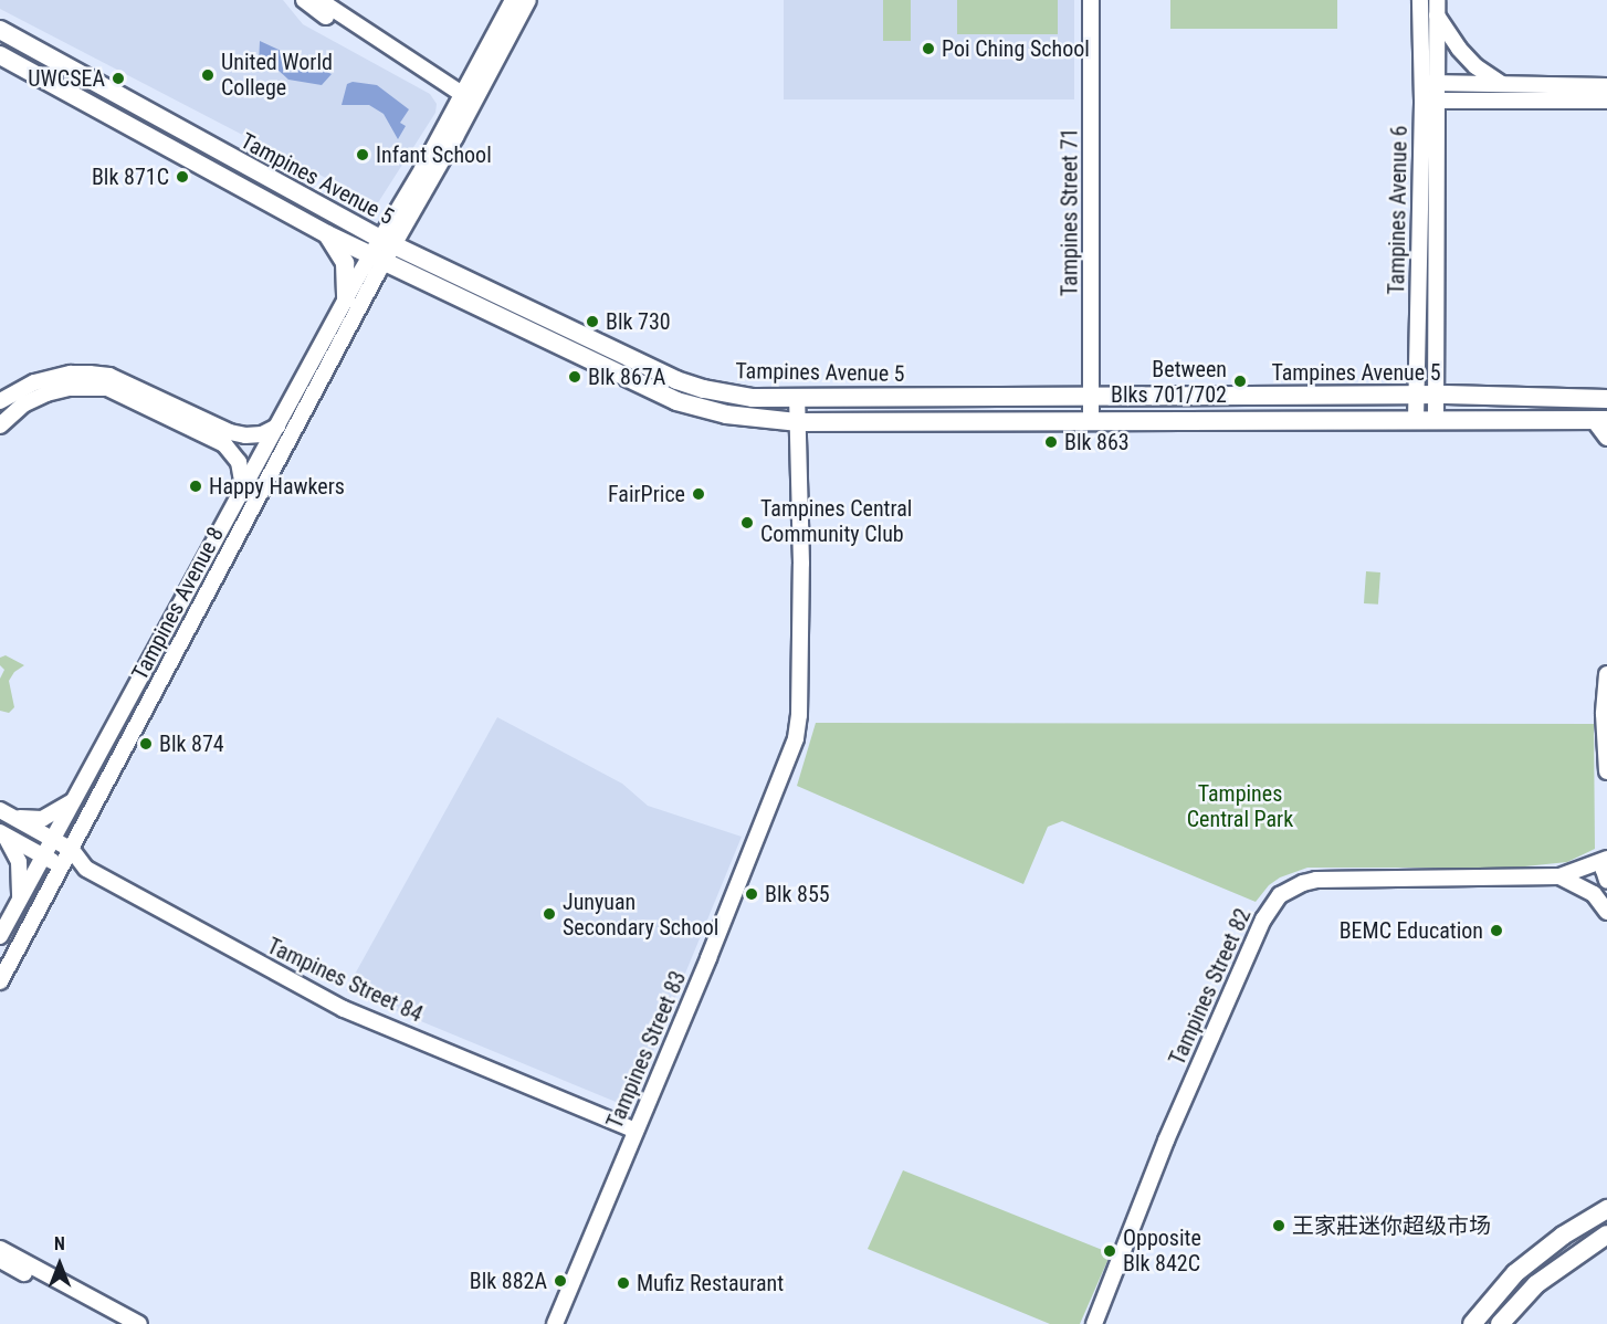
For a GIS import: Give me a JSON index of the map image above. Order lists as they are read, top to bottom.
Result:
{
  "streets": {
    "main road": ["Tampines Avenue 5"],
    "street": [
      "Tampines Avenue 6",
      "Tampines Street 71",
      "Tampines Avenue 8",
      "Tampines Street 84",
      "Tampines Street 82",
      "Tampines Street 83"
    ]
  },
  "crossings": [
    ["Tampines Avenue 5", "Tampines Avenue 6"],
    ["Tampines Avenue 5", "Tampines Street 71"],
    ["Tampines Avenue 5", "Tampines Avenue 8"],
    ["Tampines Avenue 5", "Tampines Street 83"],
    ["Tampines Avenue 8", "Tampines Street 84"],
    ["Tampines Street 84", "Tampines Street 83"]
  ],
  "parks": ["Tampines Central Park"],
  "places": [
    "Poi Ching School",
    "United World College",
    "UWCSEA",
    "Infant School",
    "Blk 871C",
    "Blk 730",
    "Blk 867A",
    "Between Blks 701/702",
    "Blk 863",
    "Happy Hawkers",
    "FairPrice",
    "Tampines Central Community Club",
    "Blk 874",
    "Blk 855",
    "Junyuan Secondary School",
    "BEMC Education",
    "王家莊迷你超级市场",
    "Opposite Blk 842C",
    "Blk 882A",
    "Mufiz Restaurant"
  ],
  "north": "top"
}
